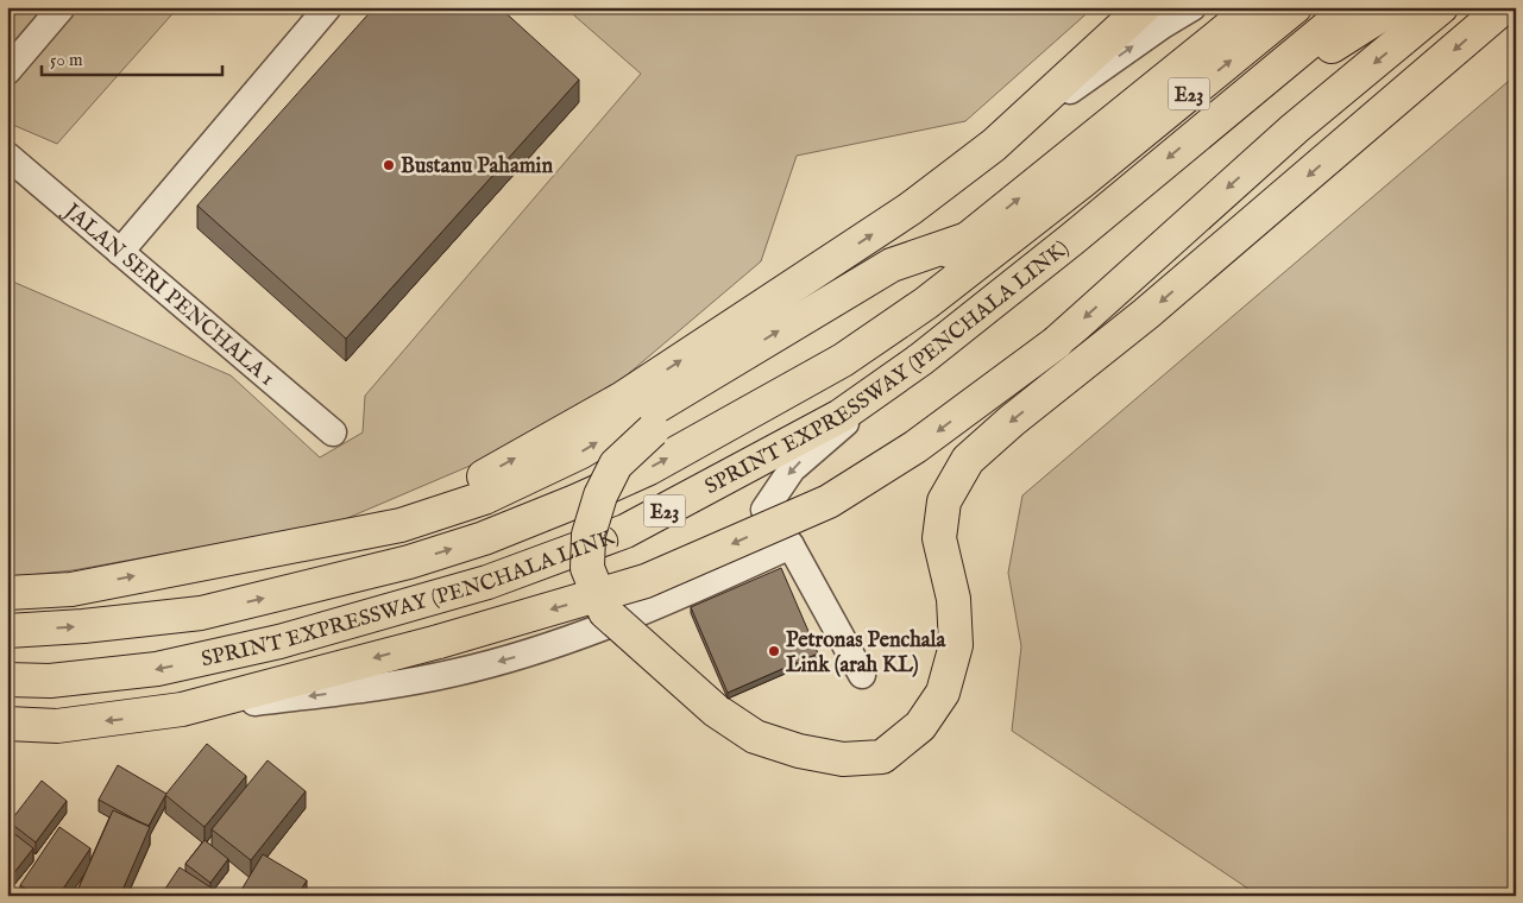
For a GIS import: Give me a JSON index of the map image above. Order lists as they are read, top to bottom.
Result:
{
  "streets": {
    "highway": ["E23", "SPRINT EXPRESSWAY (PENCHALA LINK)"],
    "street": ["JALAN SERI PENCHALA 1"]
  },
  "places": ["Bustanu Pahamin", "Petronas Penchala Link (arah KL)"],
  "scale_bar": "50 m"
}
